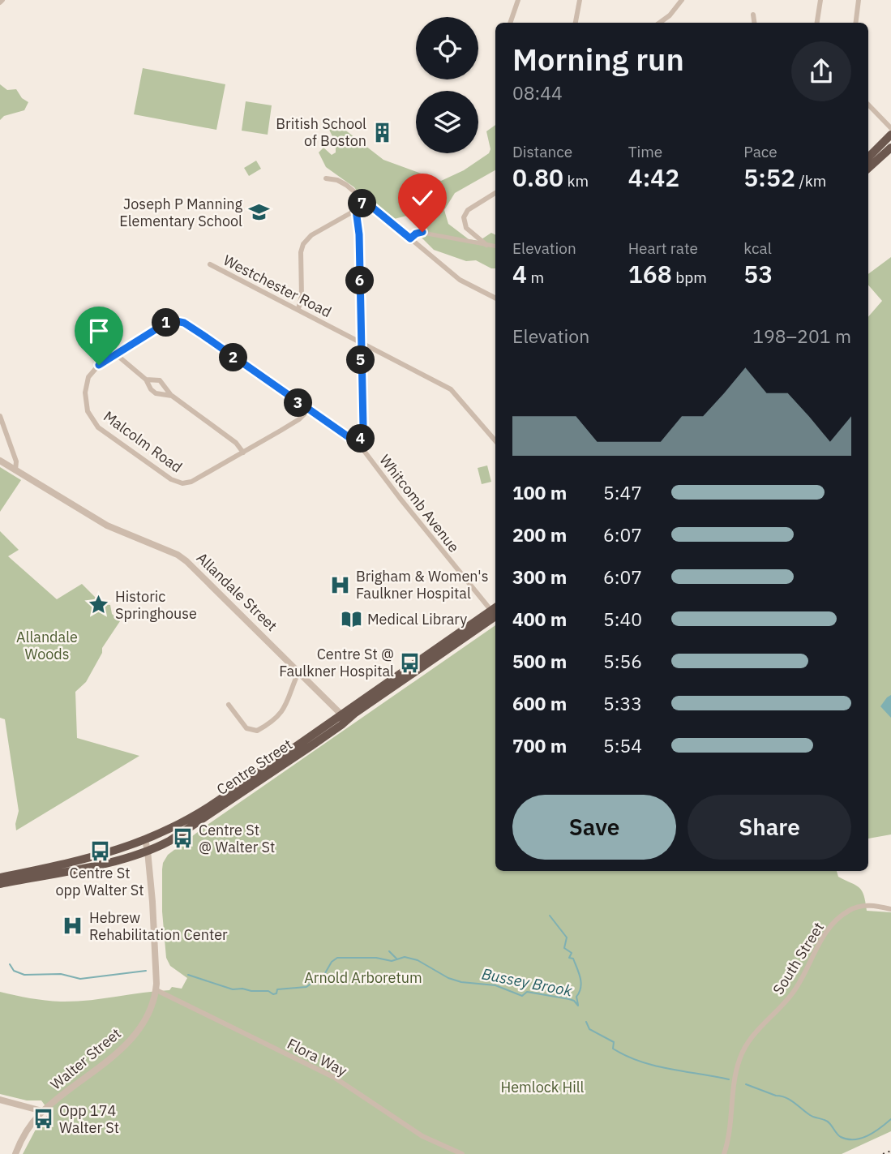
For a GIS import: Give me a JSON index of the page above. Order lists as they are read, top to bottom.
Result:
{
  "streets": {
    "highway": ["Centre Street"],
    "street": [
      "Westchester Road",
      "Malcolm Road",
      "Whitcomb Avenue",
      "Allandale Street",
      "South Street",
      "Flora Way",
      "Walter Street"
    ]
  },
  "crossings": [
    ["Malcolm Road", "Whitcomb Avenue"],
    ["Whitcomb Avenue", "Centre Street"],
    ["Allandale Street", "Centre Street"],
    ["Centre Street", "Walter Street"],
    ["Flora Way", "Walter Street"]
  ],
  "water": ["Bussey Brook"],
  "parks": ["Allandale Woods", "Arnold Arboretum", "Hemlock Hill"],
  "places": {
    "building": ["British School of Boston"],
    "school or university": ["Joseph P Manning Elementary School"],
    "hospital": ["Brigham & Women's Faulkner Hospital", "Hebrew Rehabilitation Center"],
    "place": ["Historic Springhouse"],
    "library": ["Medical Library"],
    "bus stop": [
      "Centre St @ Faulkner Hospital",
      "Centre St @ Walter St",
      "Centre St opp Walter St",
      "Opp 174 Walter St"
    ]
  },
  "page": {
    "heading": ["Morning run", "08:44"],
    "stats": [
      ["Distance", "0.80 km"],
      ["Time", "4:42"],
      ["Pace", "5:52 /km"],
      ["Elevation", "4 m"],
      ["Heart rate", "168 bpm"],
      ["kcal", "53"]
    ],
    "pins": [
      "7",
      "6",
      "1",
      "2",
      "5",
      "3",
      "4"
    ],
    "chart": ["Elevation", "198–201 m"],
    "list": [
      {
        "name": "100 m",
        "note": "5:47"
      },
      {
        "name": "200 m",
        "note": "6:07"
      },
      {
        "name": "300 m",
        "note": "6:07"
      },
      {
        "name": "400 m",
        "note": "5:40"
      },
      {
        "name": "500 m",
        "note": "5:56"
      },
      {
        "name": "600 m",
        "note": "5:33"
      },
      {
        "name": "700 m",
        "note": "5:54"
      }
    ],
    "buttons": ["Save", "Share"]
  }
}
